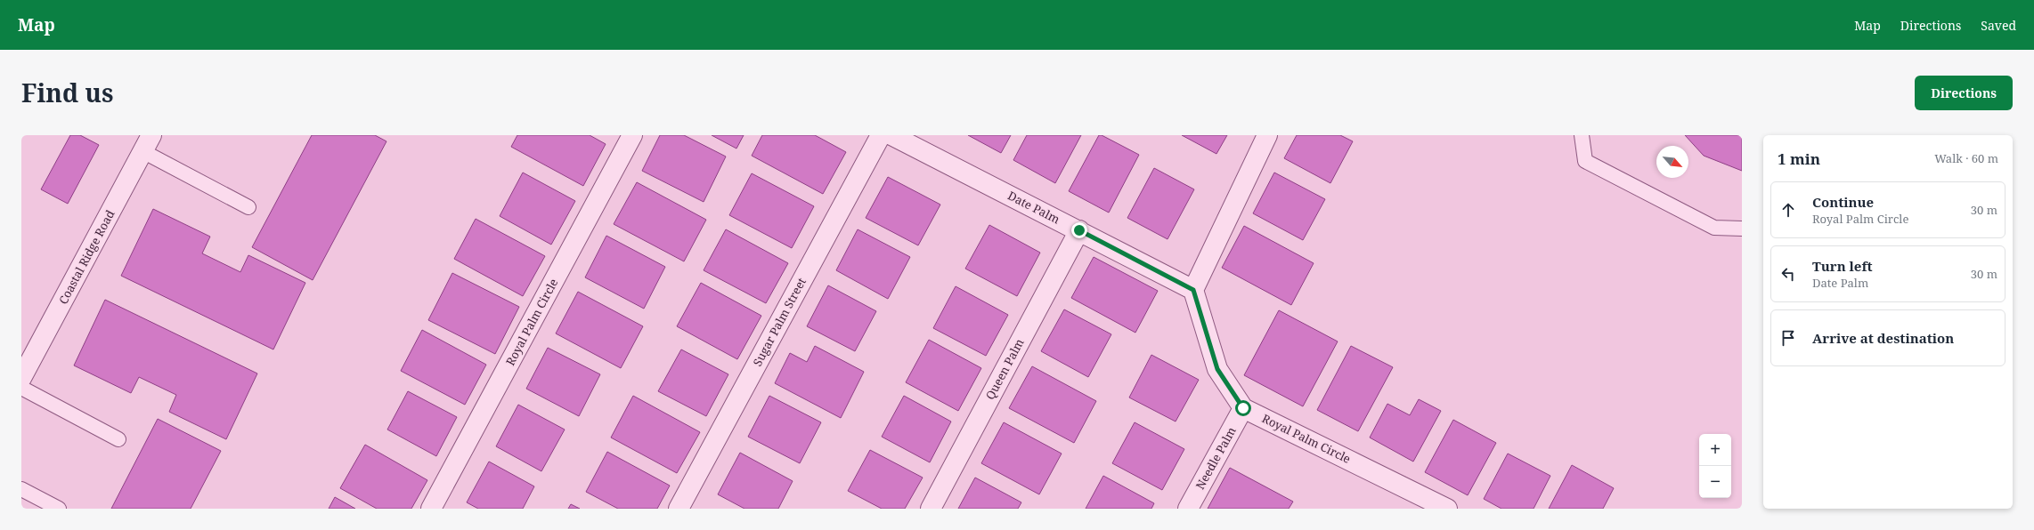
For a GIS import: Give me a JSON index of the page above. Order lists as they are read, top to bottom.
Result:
{
  "streets": {
    "street": [
      "Date Palm",
      "Coastal Ridge Road",
      "Royal Palm Circle",
      "Sugar Palm Street",
      "Queen Palm",
      "Needle Palm"
    ]
  },
  "crossings": [
    ["Date Palm", "Queen Palm"],
    ["Royal Palm Circle", "Needle Palm"]
  ],
  "north": "bottom right",
  "page": {
    "header": "Map",
    "nav": ["Map", "Directions", "Saved"],
    "title": "Find us",
    "buttons": "Directions",
    "heading": ["1 min", "Walk · 60 m"],
    "list": [
      ["Continue", "Royal Palm Circle", "30 m"],
      ["Turn left", "Date Palm", "30 m"],
      "Arrive at destination"
    ],
    "map_buttons": ["+", "−"]
  }
}
